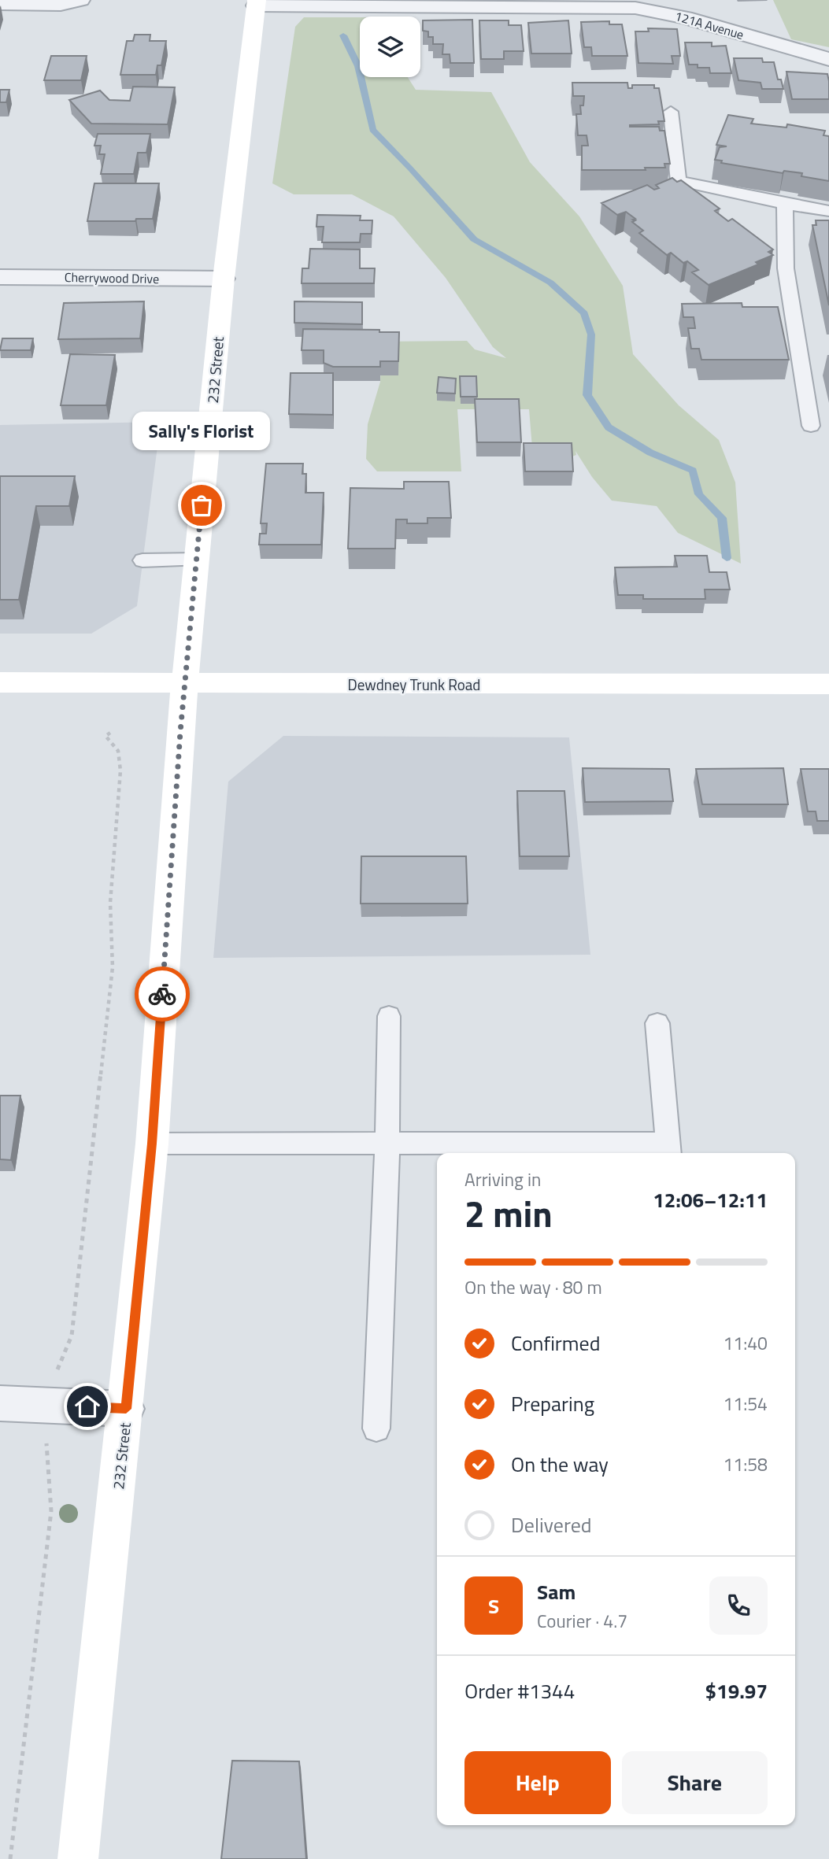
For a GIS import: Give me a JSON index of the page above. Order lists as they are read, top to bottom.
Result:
{
  "streets": {
    "main road": ["232 Street", "Dewdney Trunk Road"],
    "street": ["121A Avenue", "Cherrywood Drive"]
  },
  "crossings": [
    ["121A Avenue", "232 Street"],
    ["Cherrywood Drive", "232 Street"],
    ["232 Street", "Dewdney Trunk Road"]
  ],
  "places": ["Sally's Florist"],
  "page": {
    "bubble": "Sally's Florist",
    "heading": ["2 min", "Arriving in", "12:06–12:11"],
    "panel": [
      "Sam",
      "Courier · 4.7",
      "Order #1344",
      "$19.97"
    ],
    "bar": "On the way · 80 m",
    "list": [
      ["Confirmed", "11:40"],
      ["Preparing", "11:54"],
      ["On the way", "11:58"],
      "Delivered"
    ],
    "round": "S",
    "buttons": ["Help", "Share"]
  }
}
